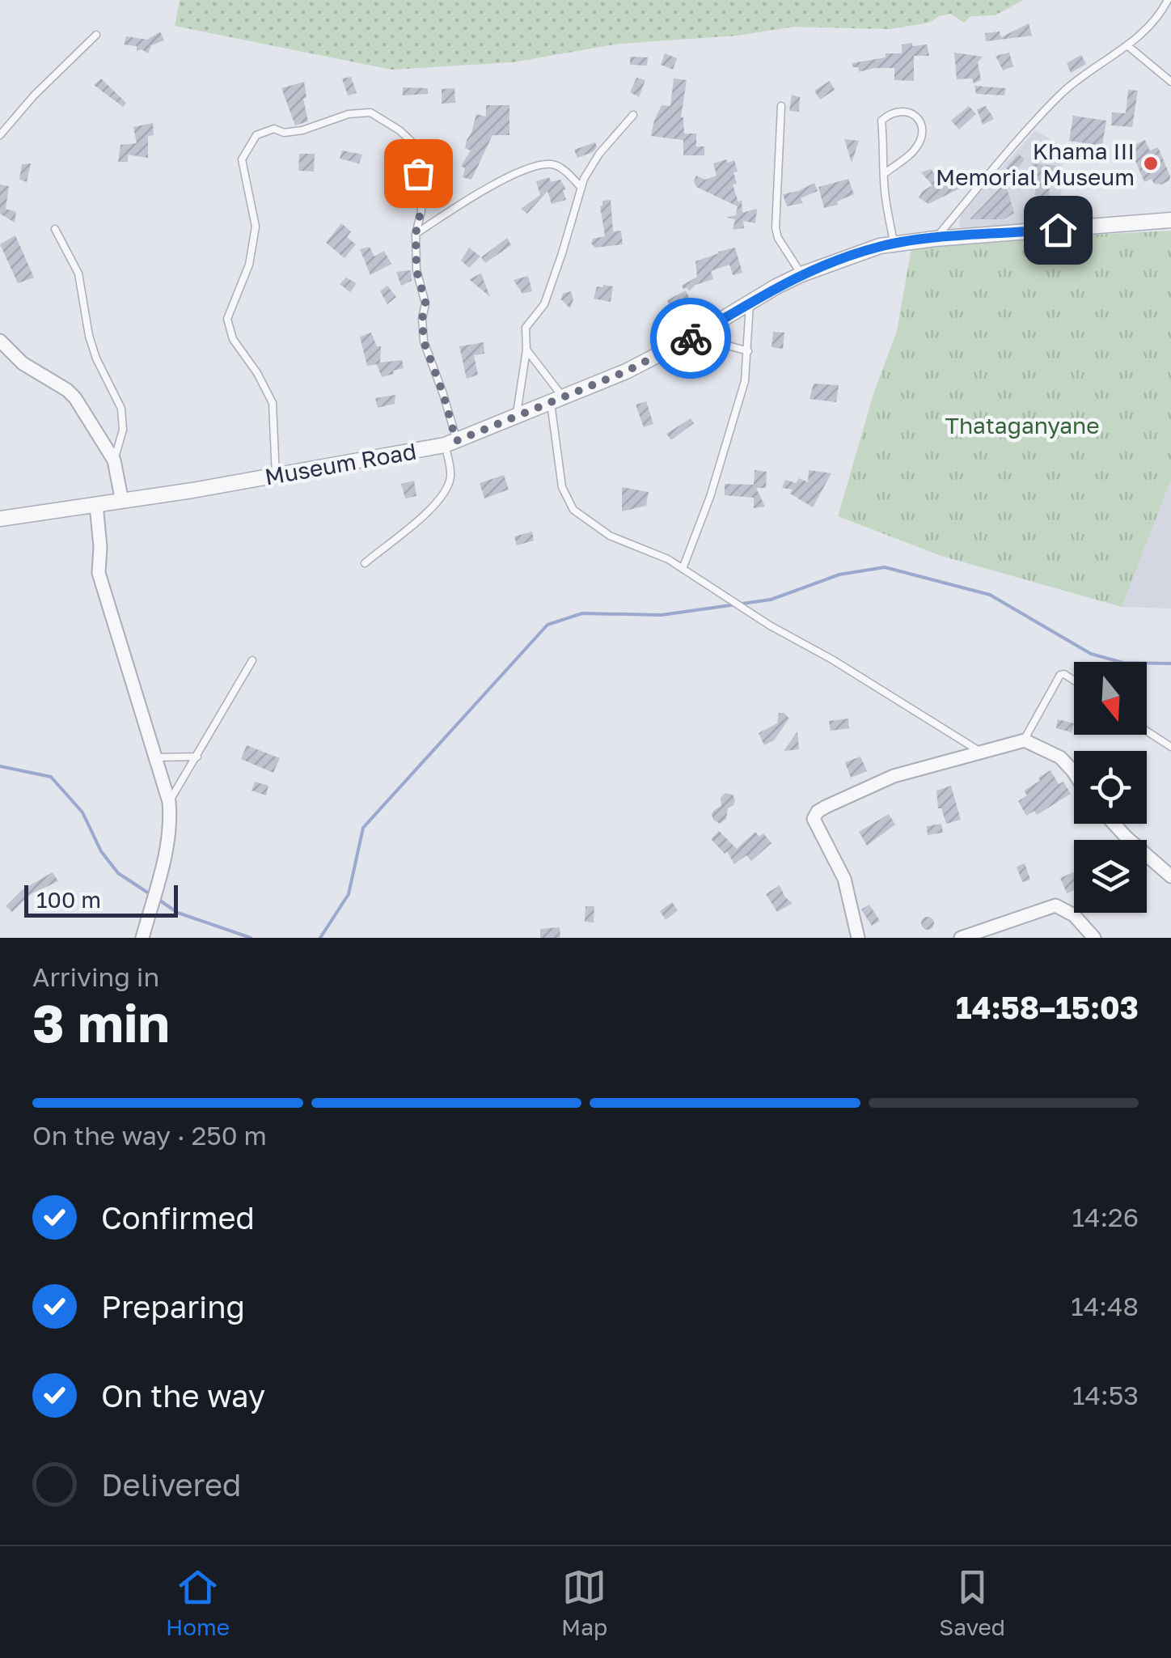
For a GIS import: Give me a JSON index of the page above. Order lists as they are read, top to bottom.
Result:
{
  "streets": {
    "street": ["Museum Road"]
  },
  "parks": ["Thataganyane"],
  "places": ["Khama III Memorial Museum"],
  "scale_bar": "100 m",
  "north": "bottom",
  "page": {
    "scale": "100 m",
    "heading": ["3 min", "Arriving in", "14:58–15:03"],
    "bar": "On the way · 250 m",
    "list": [
      ["Confirmed", "14:26"],
      ["Preparing", "14:48"],
      ["On the way", "14:53"],
      "Delivered"
    ],
    "tabs": ["Home", "Map", "Saved"]
  }
}
